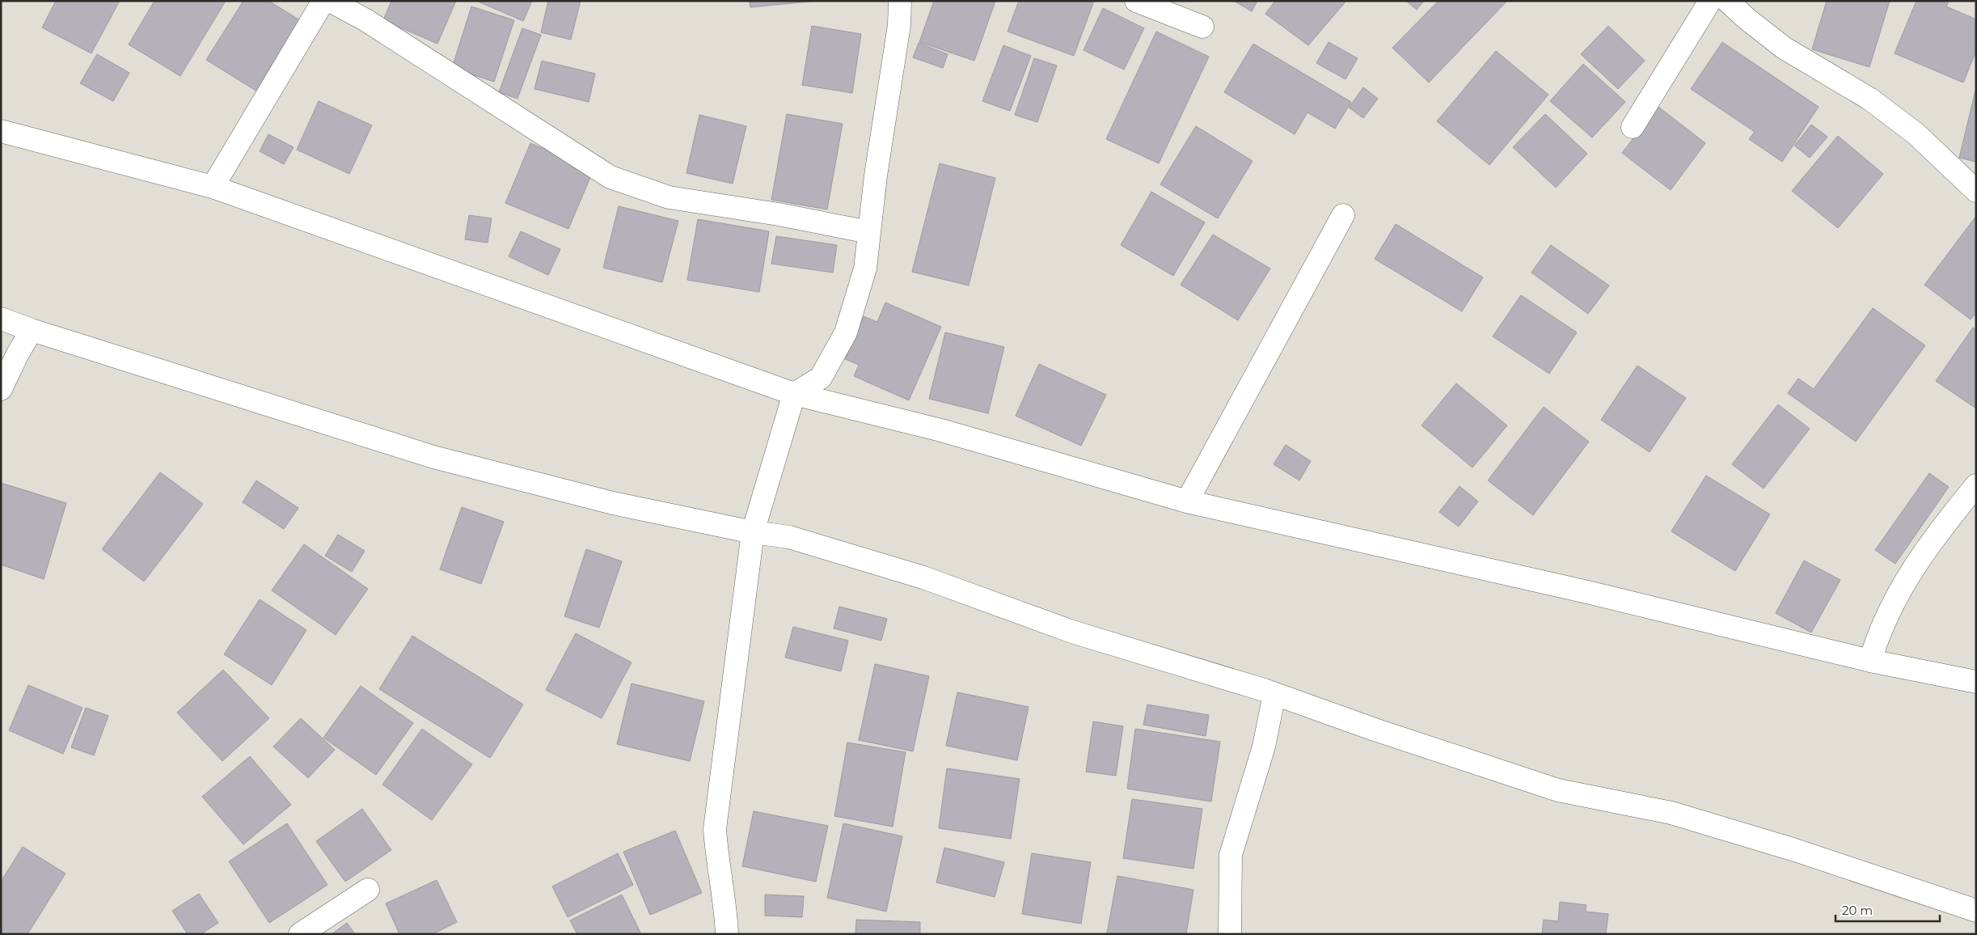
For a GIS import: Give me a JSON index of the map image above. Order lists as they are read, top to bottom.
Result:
{
  "scale_bar": "20 m"
}
